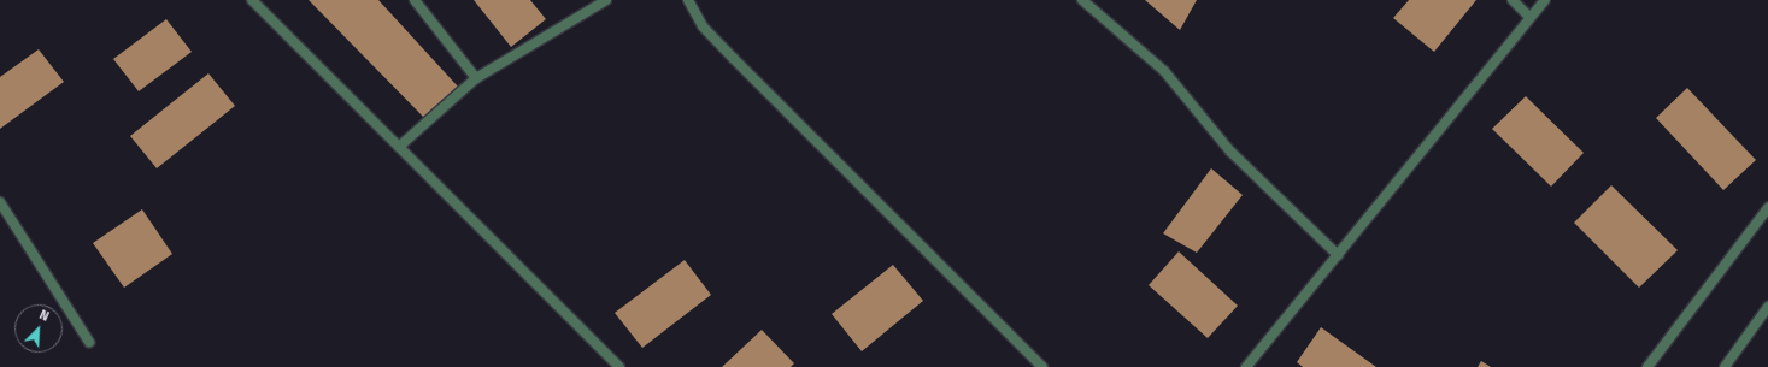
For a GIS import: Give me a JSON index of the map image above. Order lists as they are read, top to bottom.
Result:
{
  "north": "top right"
}
